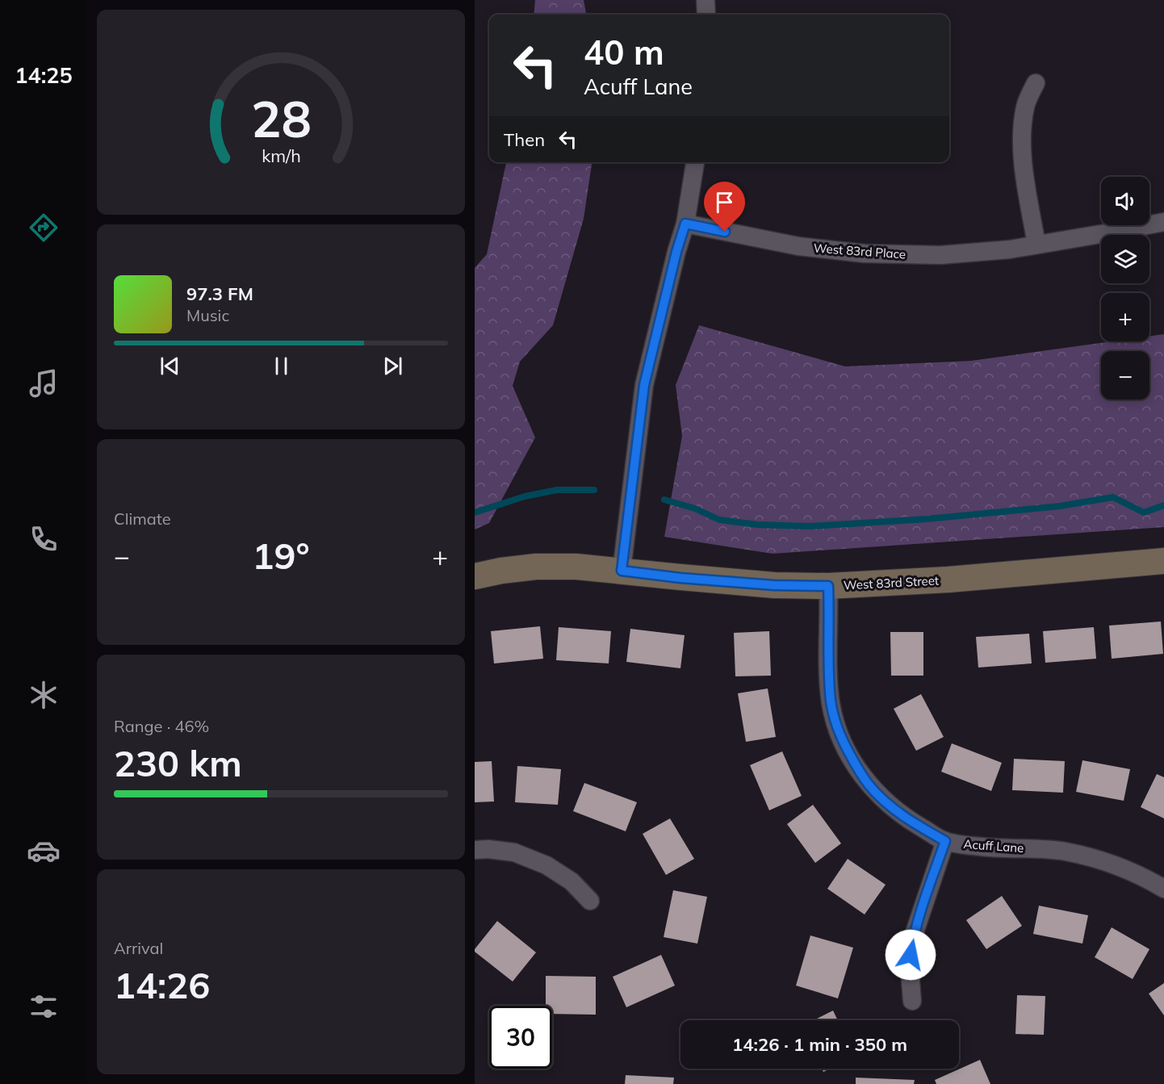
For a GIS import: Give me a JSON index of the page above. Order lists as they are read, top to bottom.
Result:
{
  "streets": {
    "street": ["West 83rd Place", "West 83rd Street", "Acuff Lane"]
  },
  "crossings": [
    ["West 83rd Street", "Acuff Lane"]
  ],
  "page": {
    "tabs": "14:25",
    "turn": ["40 m", "Acuff Lane"],
    "then": "Then",
    "map_buttons": ["+", "−"],
    "song": ["97.3 FM", "Music"],
    "tile": [
      "Climate",
      ["Range · 46%", "230 km"],
      ["Arrival", "14:26"]
    ],
    "heat": ["−", "19°", "+"],
    "limit": "30",
    "trip": "14:26 · 1 min · 350 m",
    "gauge": ["28", "km/h"]
  }
}
